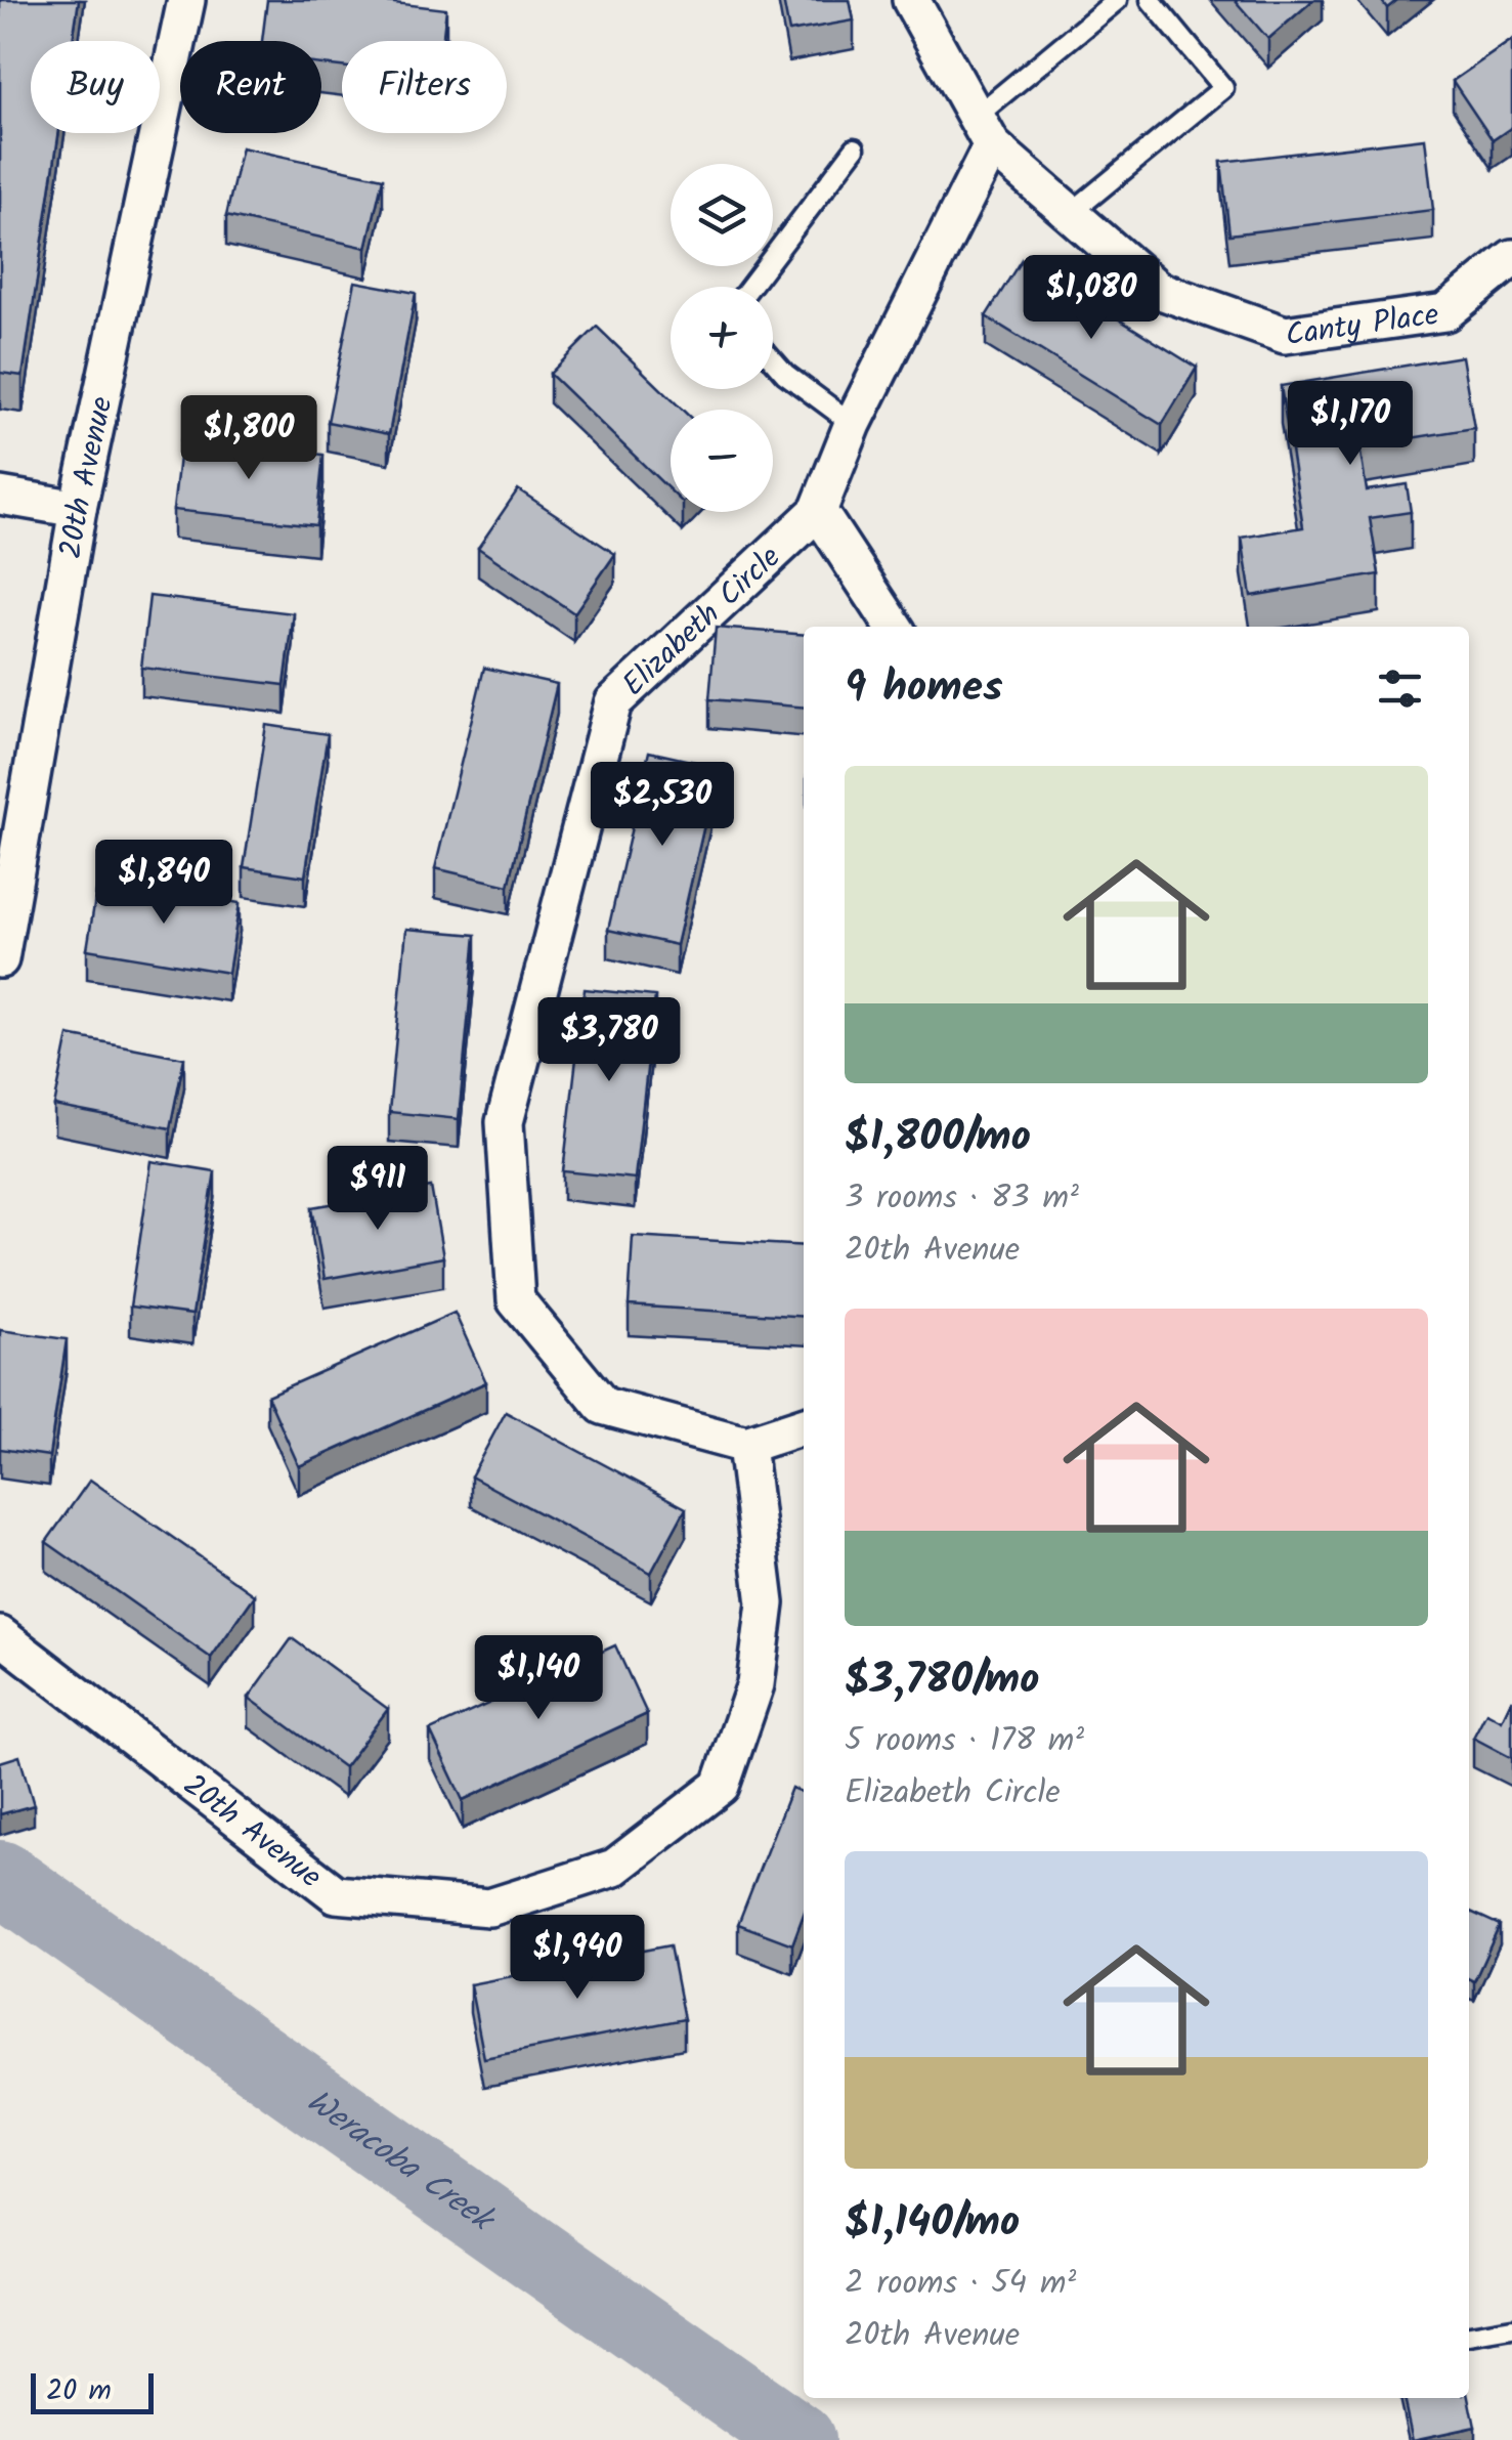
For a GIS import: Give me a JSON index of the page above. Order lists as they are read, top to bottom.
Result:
{
  "streets": {
    "street": ["Canty Place", "20th Avenue", "Elizabeth Circle"]
  },
  "crossings": [
    ["Canty Place", "Elizabeth Circle"],
    ["20th Avenue", "Elizabeth Circle"]
  ],
  "water": ["Weracoba Creek"],
  "scale_bar": "20 m",
  "page": {
    "chip": ["Buy", "Rent", "Filters"],
    "map_buttons": ["+", "−"],
    "price": [
      "$1,080",
      "$1,170",
      "$1,800",
      "$2,530",
      "$1,840",
      "$3,780",
      "$911",
      "$1,140",
      "$1,940"
    ],
    "heading": "9 homes",
    "list": [
      {
        "name": "$1,800/mo",
        "note": "3 rooms · 83 m² · 20th Avenue"
      },
      {
        "name": "$3,780/mo",
        "note": "5 rooms · 178 m² · Elizabeth Circle"
      },
      {
        "name": "$1,140/mo",
        "note": "2 rooms · 54 m² · 20th Avenue"
      }
    ],
    "scale": "20 m"
  }
}
